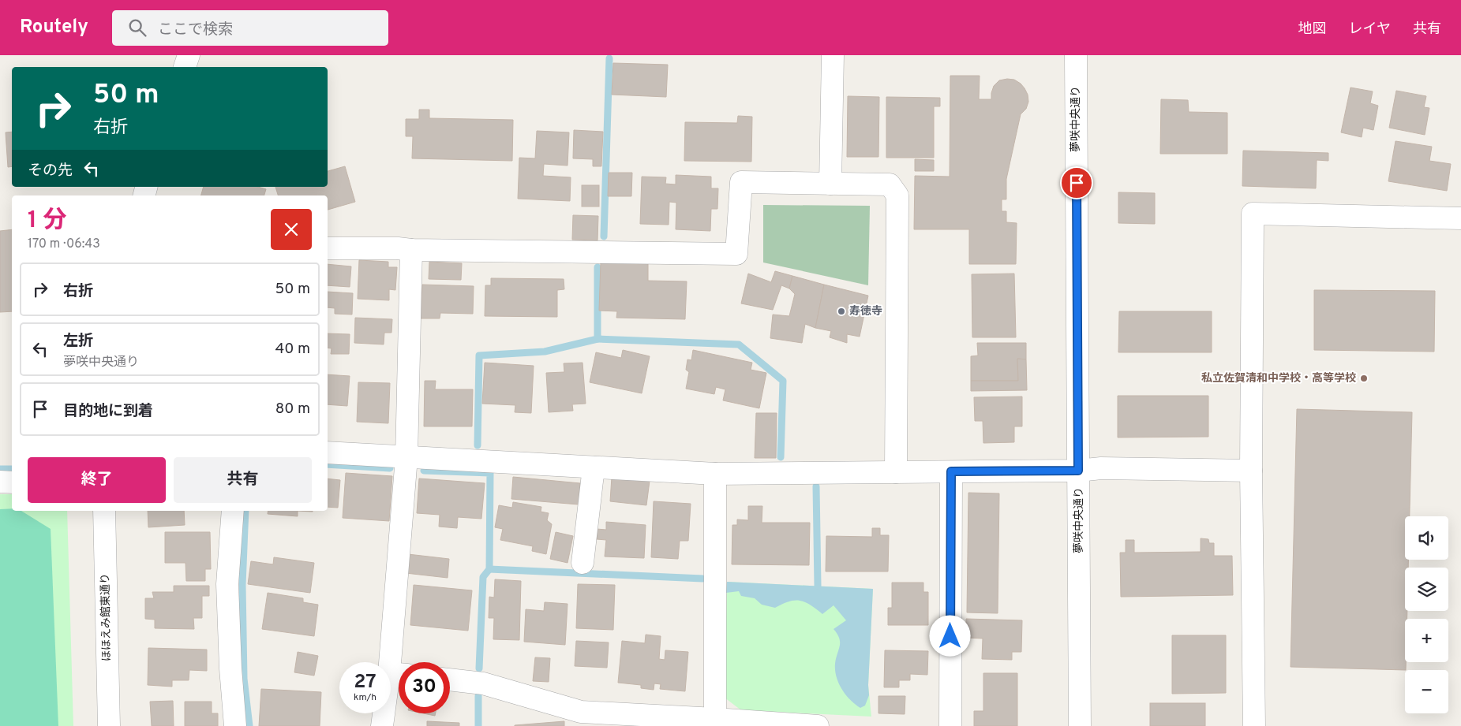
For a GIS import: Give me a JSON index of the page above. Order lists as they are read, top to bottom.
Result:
{
  "streets": {
    "street": ["夢咲中央通り", "ほほえみ館東通り"]
  },
  "places": ["寿徳寺", "私立佐賀清和中学校・高等学校"],
  "page": {
    "header": "Routely",
    "search": "ここで検索",
    "nav": ["地図", "レイヤ", "共有"],
    "turn": ["50 m", "右折"],
    "then": "その先",
    "heading": ["1 分", "170 m · 06:43"],
    "list": [
      {
        "name": "右折",
        "value": "50 m"
      },
      {
        "name": "左折",
        "note": "夢咲中央通り",
        "value": "40 m"
      },
      {
        "name": "目的地に到着",
        "value": "80 m"
      }
    ],
    "buttons": ["終了", "共有"],
    "map_buttons": ["+", "−"],
    "speed": "27 km/h",
    "limit": "30"
  }
}
